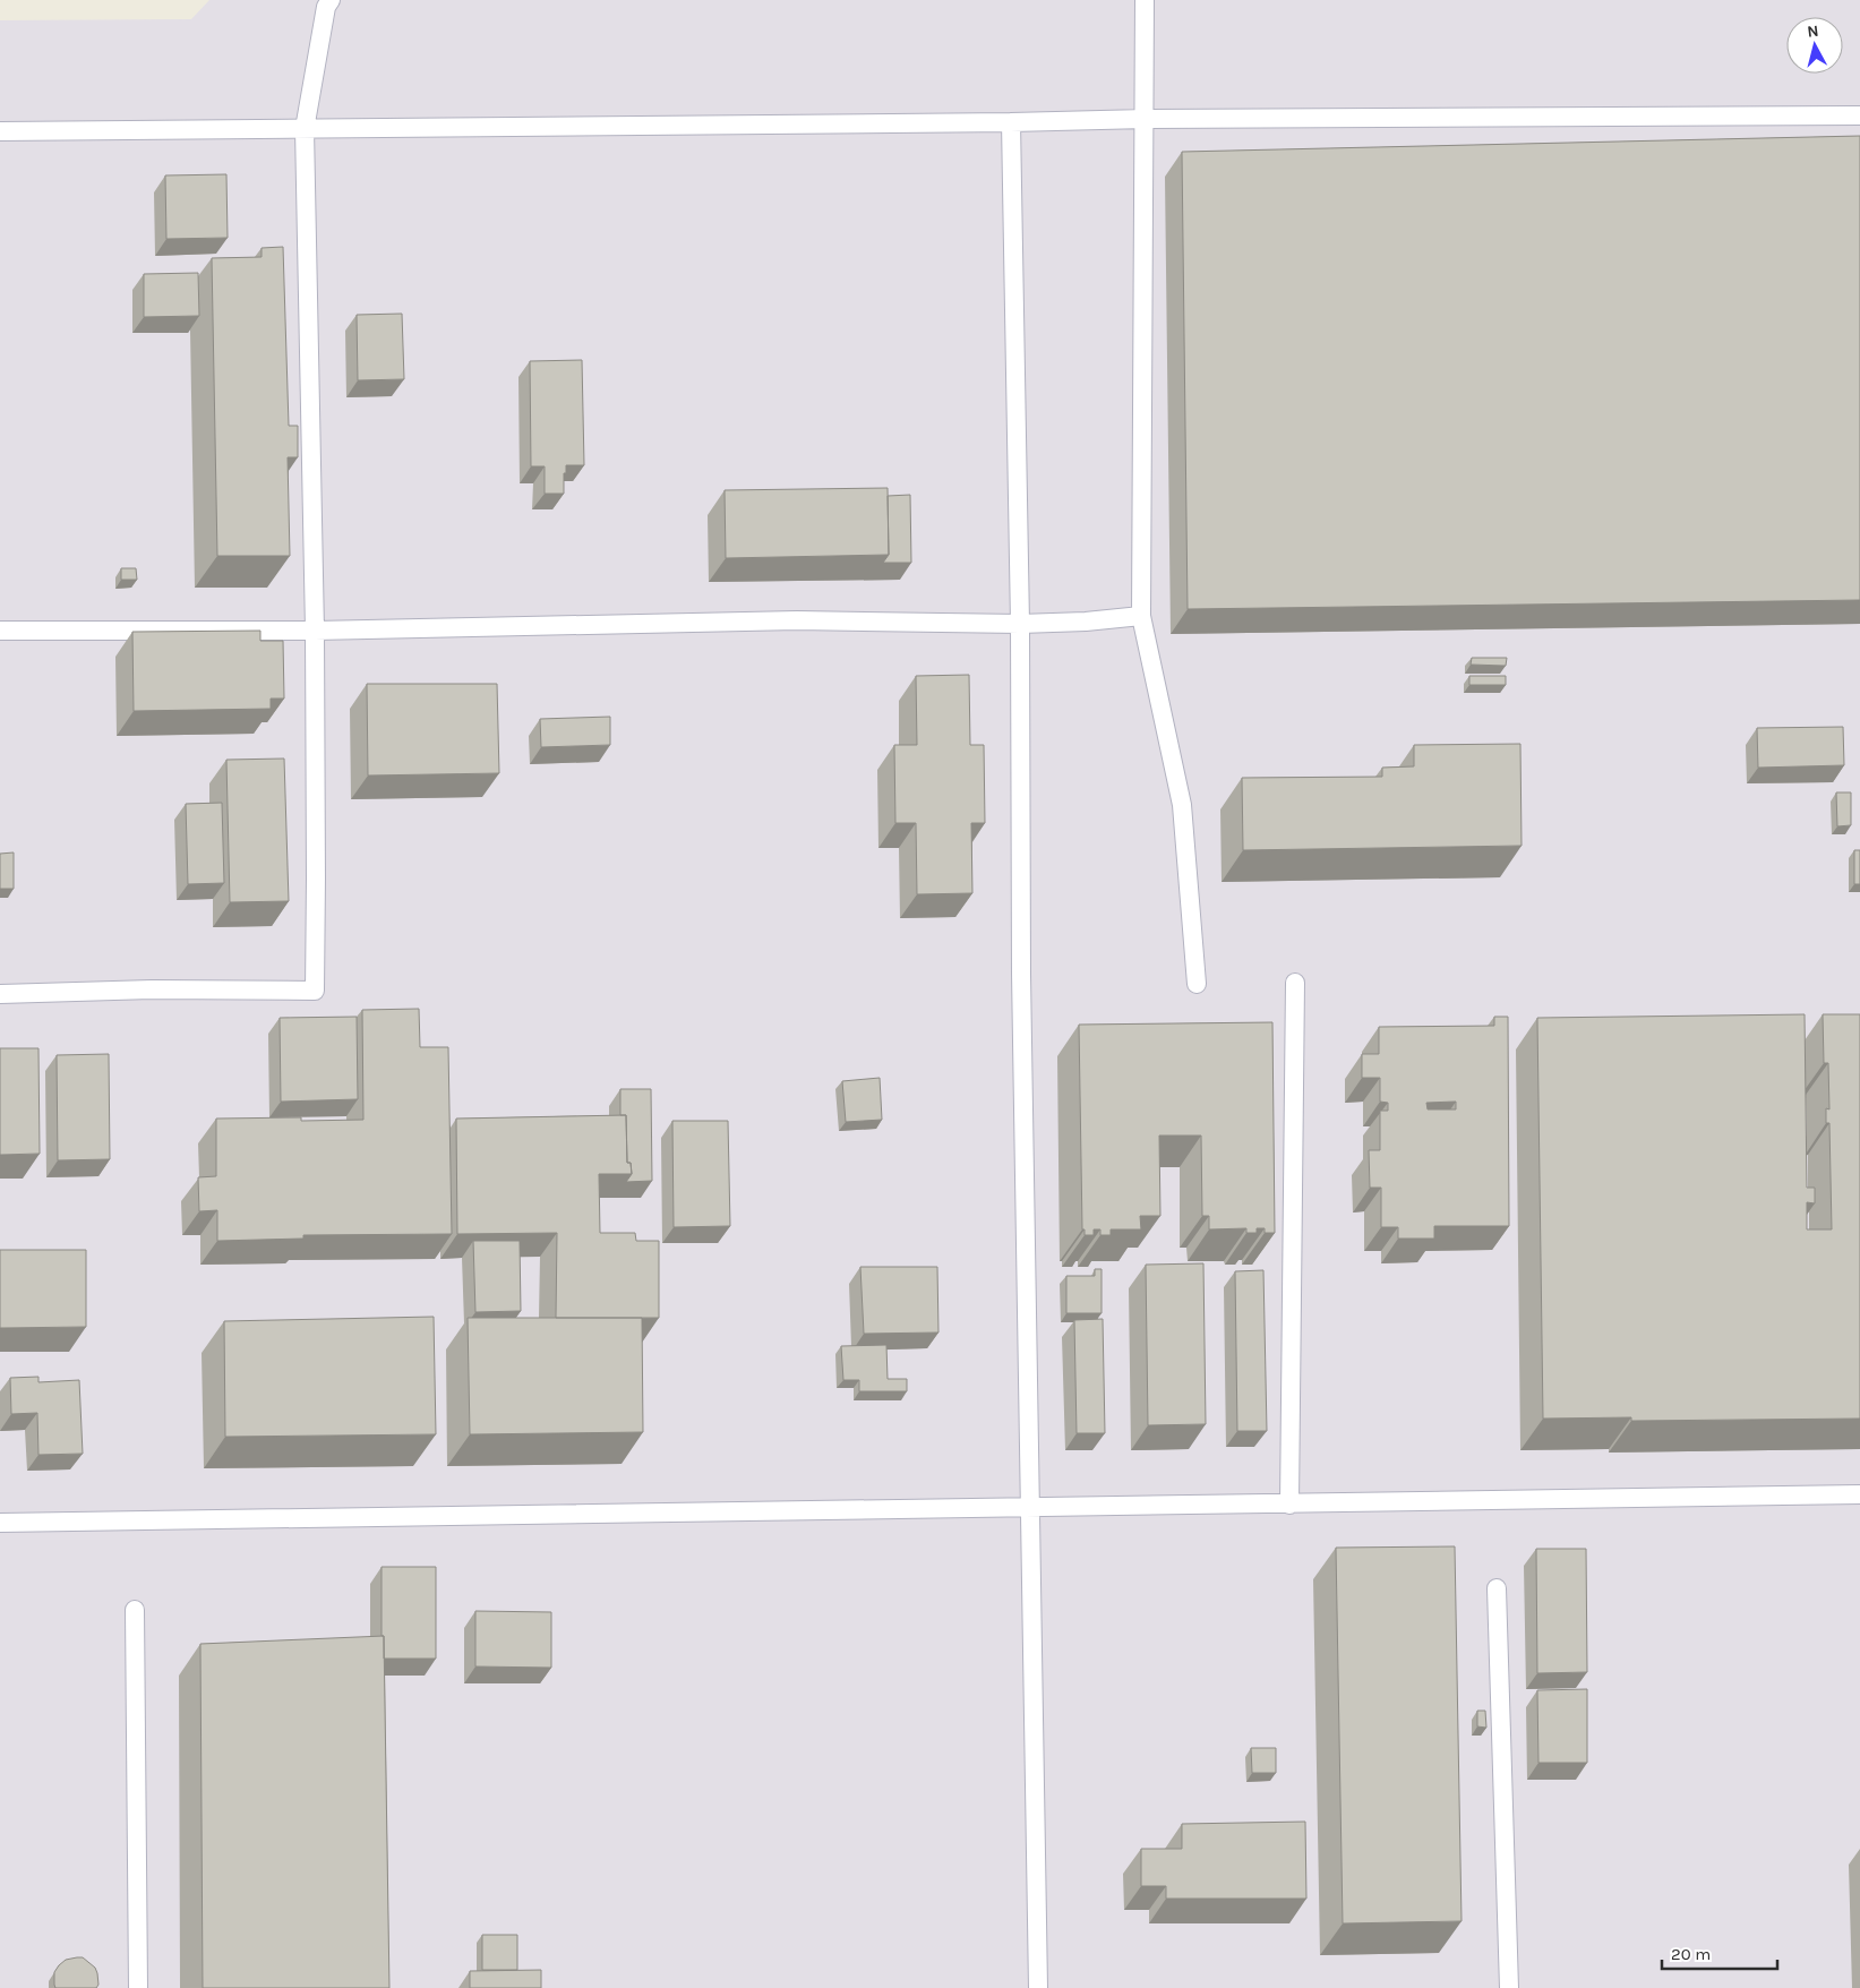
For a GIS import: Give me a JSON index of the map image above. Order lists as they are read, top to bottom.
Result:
{
  "scale_bar": "20 m",
  "north": "top"
}
